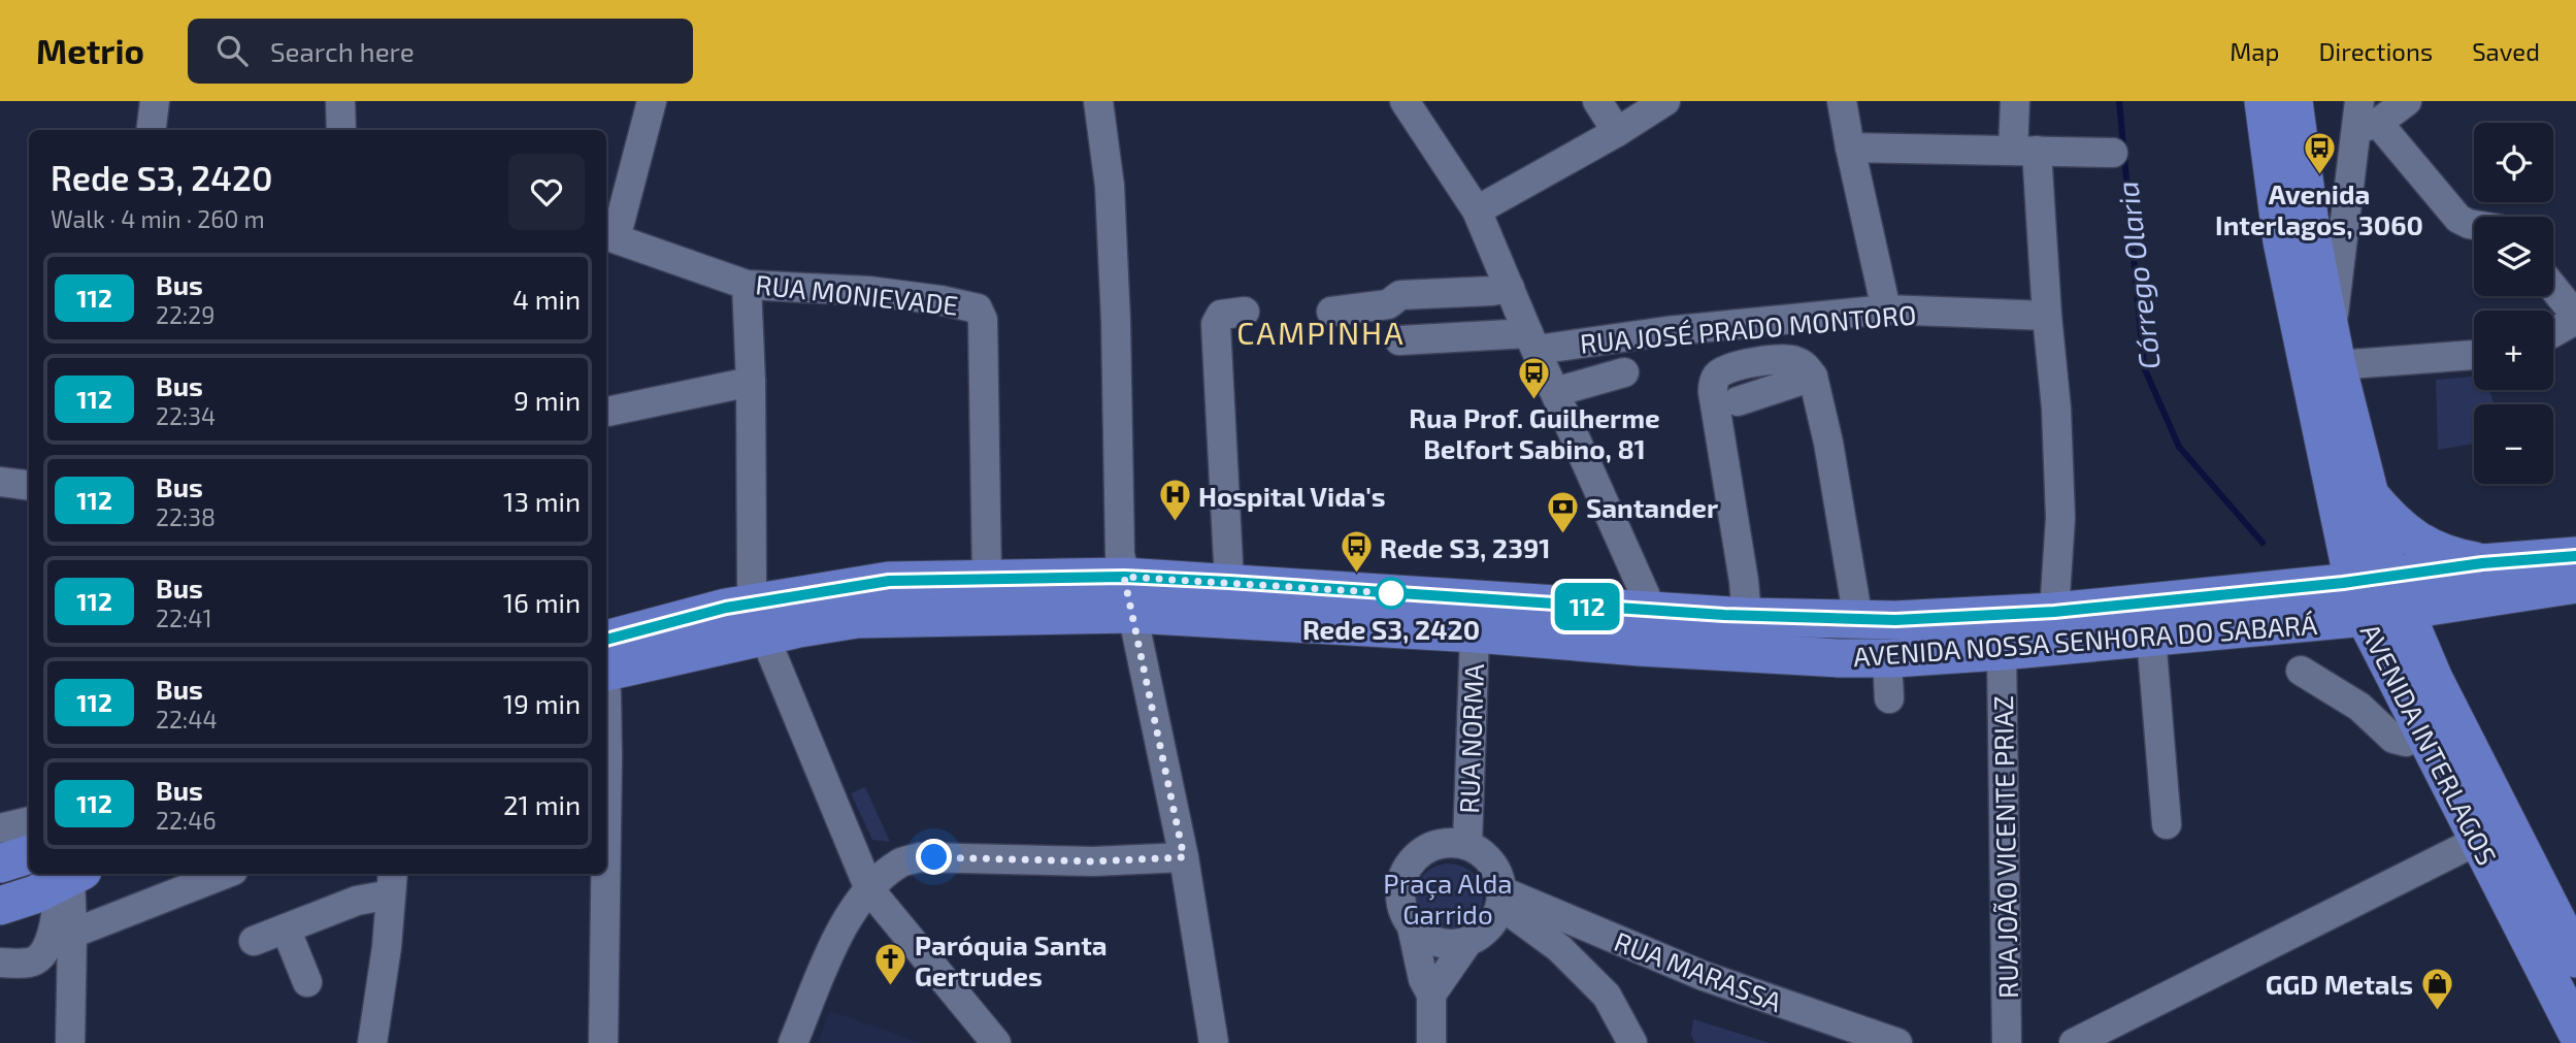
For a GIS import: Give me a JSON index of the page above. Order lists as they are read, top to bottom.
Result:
{
  "streets": {
    "main road": ["AVENIDA NOSSA SENHORA DO SABARÁ", "AVENIDA INTERLAGOS"],
    "street": [
      "RUA MONIEVADE",
      "RUA JOSÉ PRADO MONTORO",
      "RUA NORMA",
      "RUA JOÃO VICENTE PRIAZ",
      "RUA MARASSA"
    ]
  },
  "crossings": [
    ["RUA MONIEVADE", "AVENIDA NOSSA SENHORA DO SABARÁ"],
    ["AVENIDA NOSSA SENHORA DO SABARÁ", "RUA NORMA"],
    ["AVENIDA NOSSA SENHORA DO SABARÁ", "AVENIDA INTERLAGOS"],
    ["AVENIDA NOSSA SENHORA DO SABARÁ", "RUA JOÃO VICENTE PRIAZ"],
    ["RUA NORMA", "RUA MARASSA"]
  ],
  "districts": ["CAMPINHA"],
  "water": ["Córrego Olaria"],
  "parks": ["Praça Alda Garrido"],
  "places": {
    "bus stop": ["Avenida Interlagos, 3060", "Rua Prof. Guilherme Belfort Sabino, 81", "Rede S3, 2391"],
    "hospital": ["Hospital Vida's"],
    "bank": ["Santander"],
    "other": ["Rede S3, 2420"],
    "church": ["Paróquia Santa Gertrudes"],
    "shop": ["GGD Metals"]
  },
  "lines": ["bus line 112"],
  "page": {
    "header": "Metrio",
    "search": "Search here",
    "nav": ["Map", "Directions", "Saved"],
    "on_map": "112",
    "map_buttons": ["+", "−"],
    "heading": ["Rede S3, 2420", "Walk · 4 min · 260 m"],
    "list": [
      {
        "mark": "112",
        "name": "Bus",
        "note": "22:29",
        "value": "4 min"
      },
      {
        "mark": "112",
        "name": "Bus",
        "note": "22:34",
        "value": "9 min"
      },
      {
        "mark": "112",
        "name": "Bus",
        "note": "22:38",
        "value": "13 min"
      },
      {
        "mark": "112",
        "name": "Bus",
        "note": "22:41",
        "value": "16 min"
      },
      {
        "mark": "112",
        "name": "Bus",
        "note": "22:44",
        "value": "19 min"
      },
      {
        "mark": "112",
        "name": "Bus",
        "note": "22:46",
        "value": "21 min"
      }
    ]
  }
}
